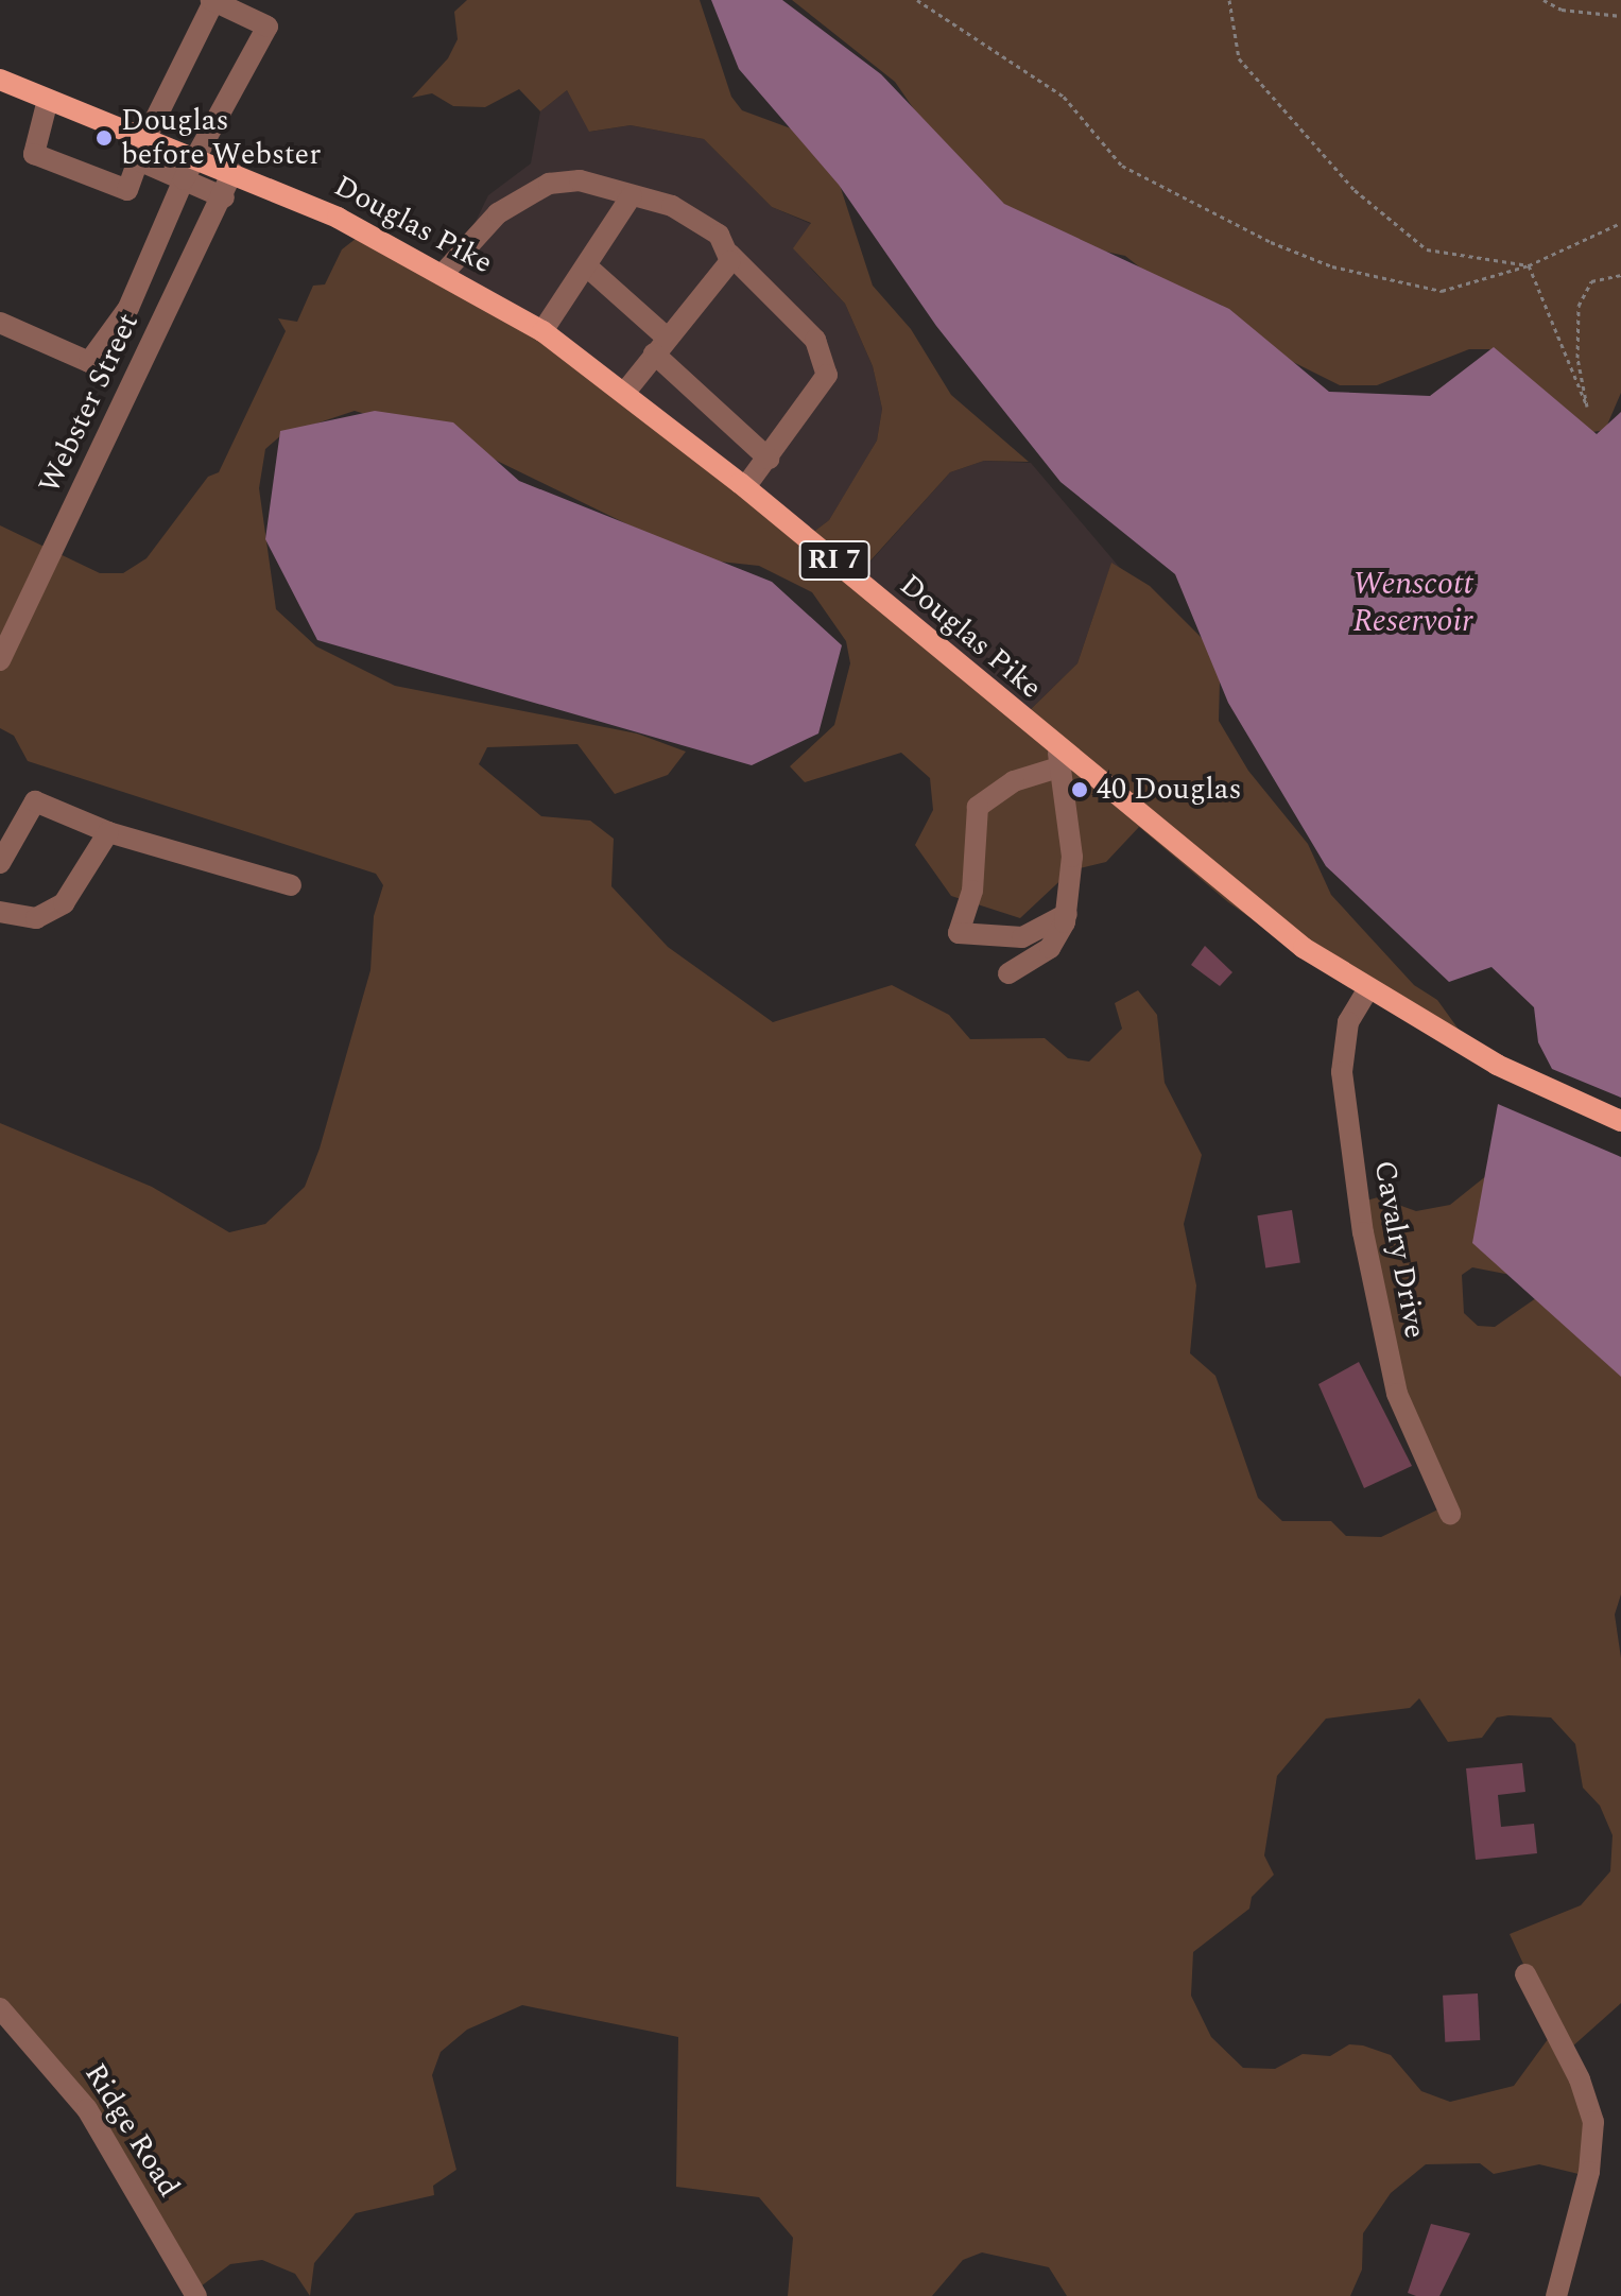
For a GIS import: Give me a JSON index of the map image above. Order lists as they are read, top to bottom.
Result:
{
  "streets": {
    "main road": ["Douglas Pike", "RI 7"],
    "street": ["Webster Street", "Cavalry Drive", "Ridge Road"]
  },
  "crossings": [
    ["Douglas Pike", "Webster Street"],
    ["Douglas Pike", "Cavalry Drive"]
  ],
  "water": ["Wenscott Reservoir"],
  "places": ["Douglas before Webster", "40 Douglas"]
}
